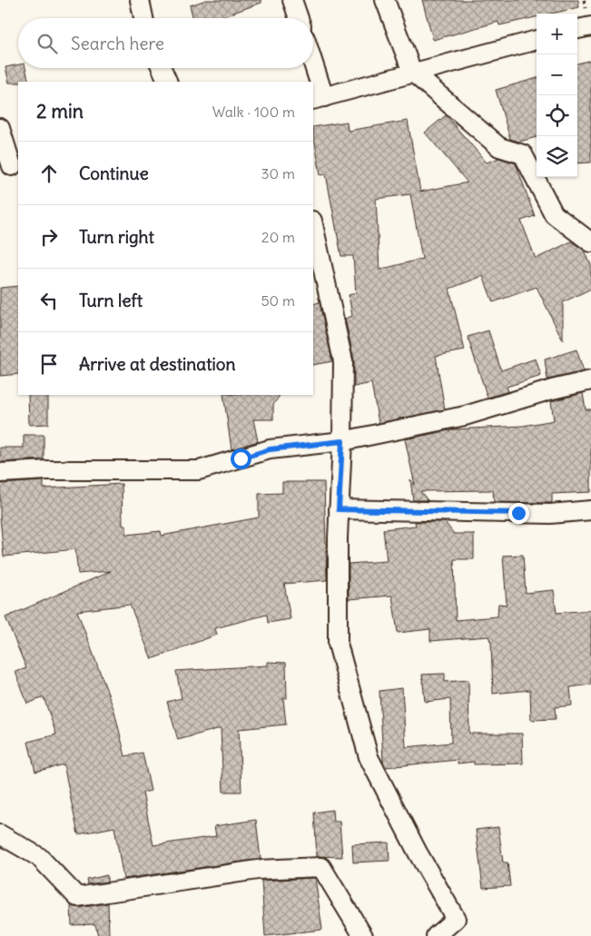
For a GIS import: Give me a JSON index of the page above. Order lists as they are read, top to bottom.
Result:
{
  "page": {
    "map_buttons": ["+", "−"],
    "search": "Search here",
    "heading": ["2 min", "Walk · 100 m"],
    "list": [
      ["Continue", "30 m"],
      ["Turn right", "20 m"],
      ["Turn left", "50 m"],
      "Arrive at destination"
    ]
  }
}
